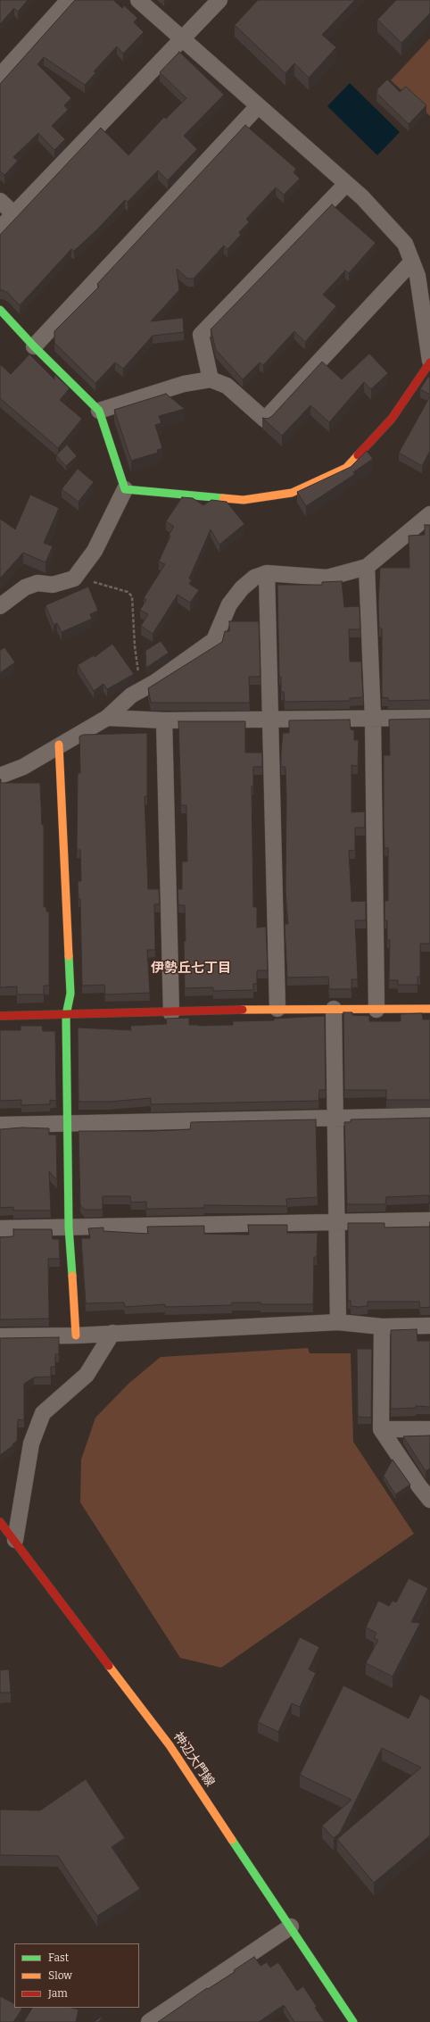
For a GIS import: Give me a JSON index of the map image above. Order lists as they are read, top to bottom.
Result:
{
  "streets": {
    "street": ["神辺大門線"]
  },
  "districts": ["伊勢丘七丁目"],
  "legend": ["Fast", "Slow", "Jam"]
}
